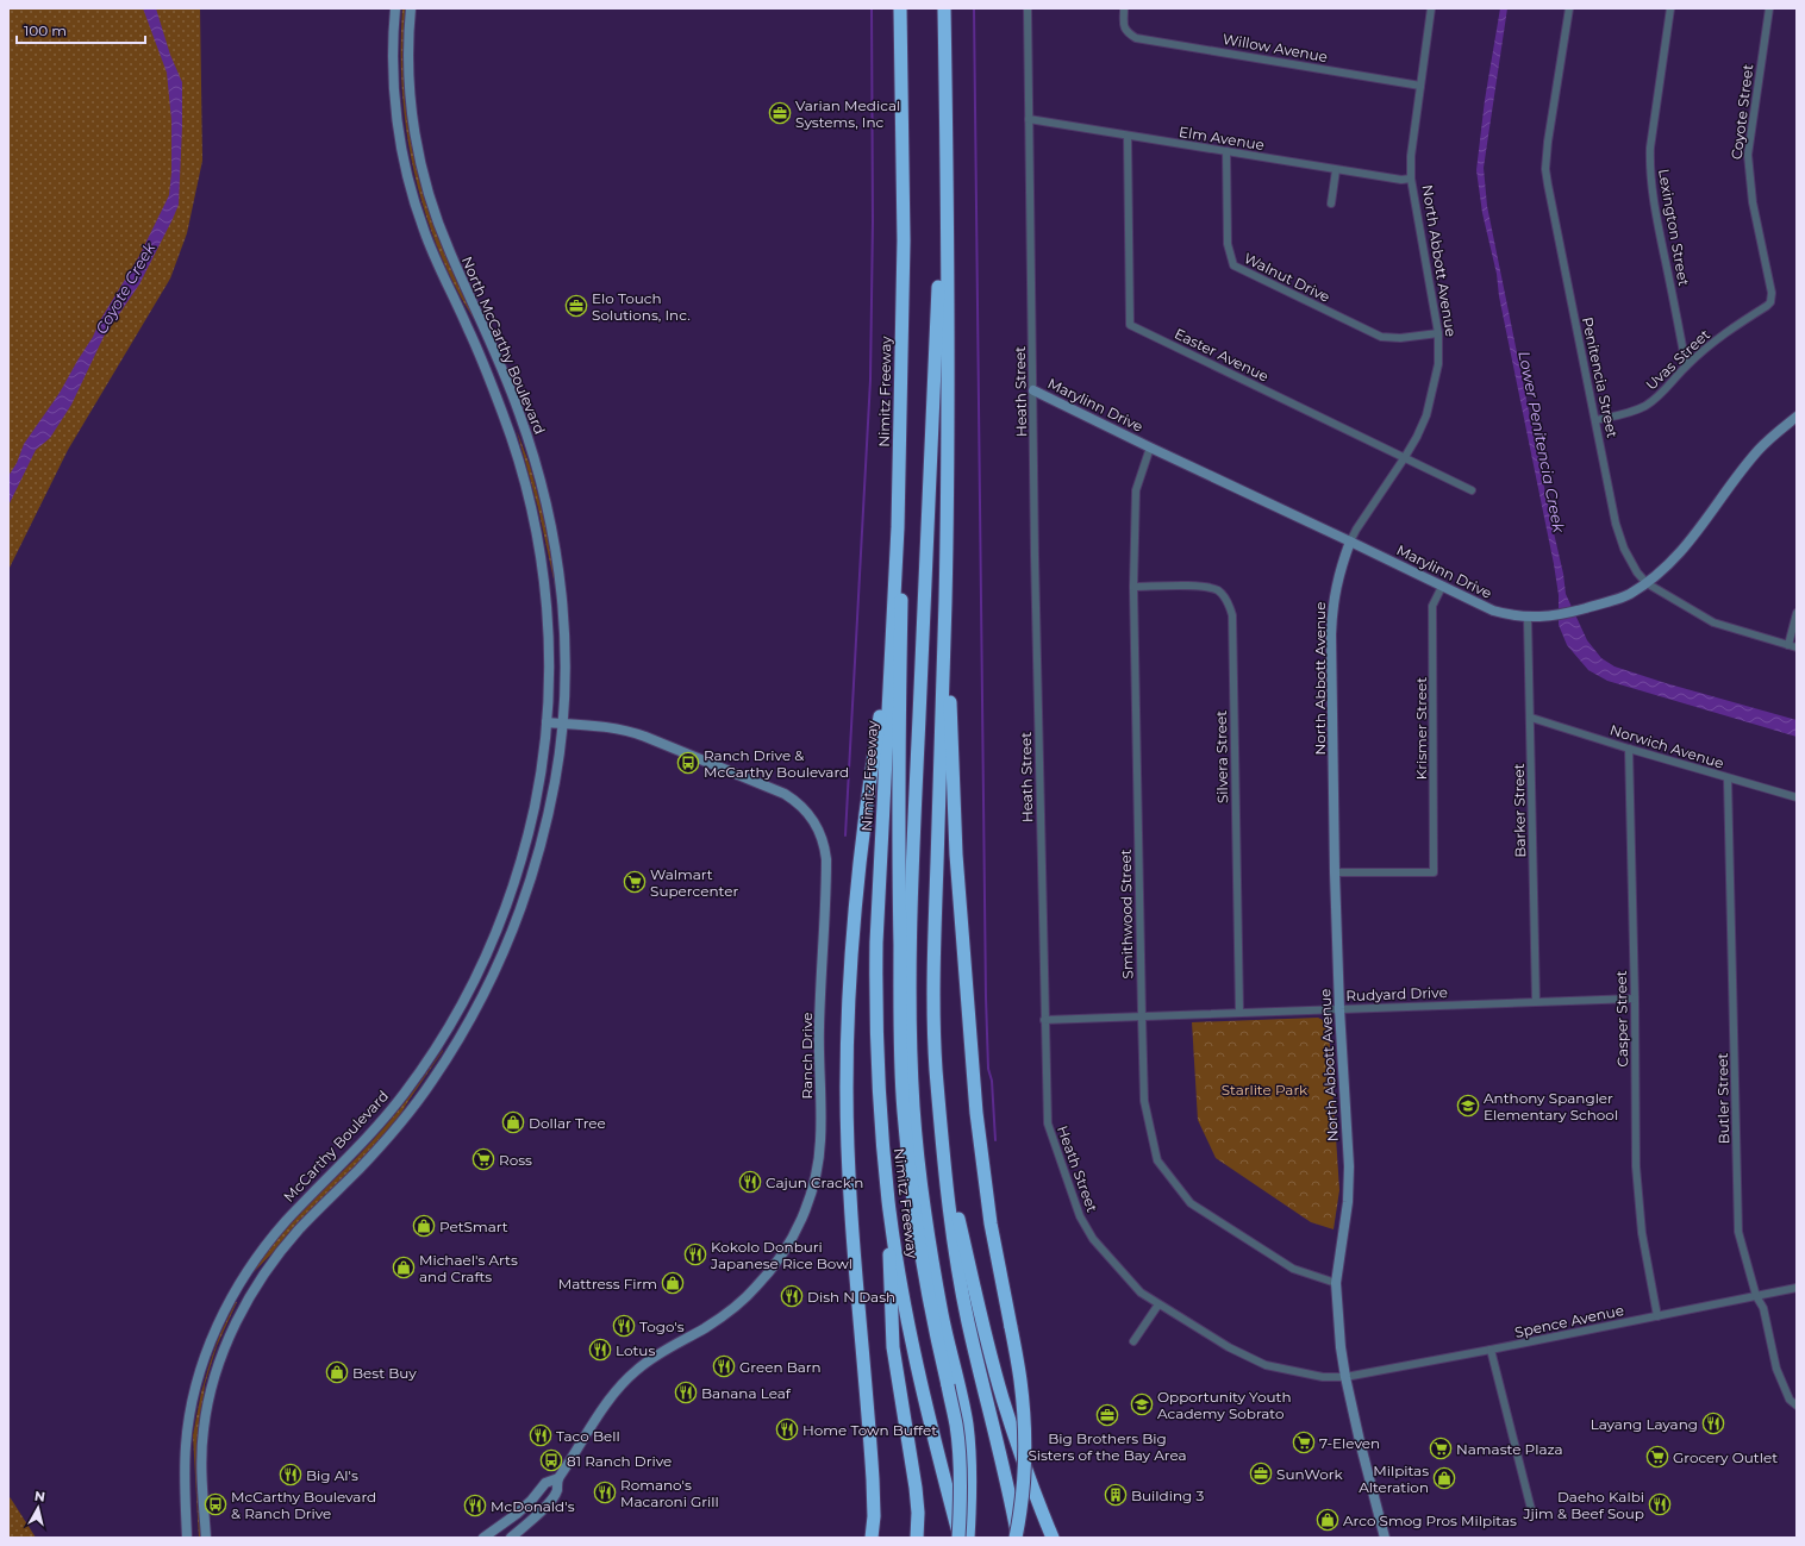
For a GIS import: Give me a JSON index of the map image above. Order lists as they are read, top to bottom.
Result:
{
  "streets": {
    "highway": ["Nimitz Freeway"],
    "main road": [
      "North Abbott Avenue",
      "North McCarthy Boulevard",
      "Marylinn Drive",
      "Ranch Drive",
      "McCarthy Boulevard"
    ],
    "street": [
      "Willow Avenue",
      "Coyote Street",
      "Elm Avenue",
      "Lexington Street",
      "Walnut Drive",
      "Easter Avenue",
      "Uvas Street",
      "Penitencia Street",
      "Heath Street",
      "Krismer Street",
      "Norwich Avenue",
      "Silvera Street",
      "Barker Street",
      "Smithwood Street",
      "Rudyard Drive",
      "Casper Street",
      "Butler Street",
      "Spence Avenue"
    ]
  },
  "crossings": [
    ["Willow Avenue", "North Abbott Avenue"],
    ["Coyote Street", "Uvas Street"],
    ["Elm Avenue", "North Abbott Avenue"],
    ["Elm Avenue", "Walnut Drive"],
    ["Elm Avenue", "Easter Avenue"],
    ["Elm Avenue", "Heath Street"],
    ["Lexington Street", "Uvas Street"],
    ["North Abbott Avenue", "Walnut Drive"],
    ["North Abbott Avenue", "Easter Avenue"],
    ["North Abbott Avenue", "Heath Street"],
    ["North Abbott Avenue", "Marylinn Drive"],
    ["North Abbott Avenue", "Krismer Street"],
    ["North Abbott Avenue", "Smithwood Street"],
    ["North Abbott Avenue", "Rudyard Drive"],
    ["North Abbott Avenue", "Spence Avenue"],
    ["North McCarthy Boulevard", "Ranch Drive"],
    ["North McCarthy Boulevard", "McCarthy Boulevard"],
    ["Uvas Street", "Penitencia Street"],
    ["Penitencia Street", "Marylinn Drive"],
    ["Heath Street", "Marylinn Drive"],
    ["Heath Street", "Rudyard Drive"],
    ["Heath Street", "Spence Avenue"],
    ["Marylinn Drive", "Krismer Street"],
    ["Marylinn Drive", "Barker Street"],
    ["Marylinn Drive", "Smithwood Street"],
    ["Norwich Avenue", "Barker Street"],
    ["Norwich Avenue", "Casper Street"],
    ["Norwich Avenue", "Butler Street"],
    ["Silvera Street", "Smithwood Street"],
    ["Silvera Street", "Rudyard Drive"],
    ["Barker Street", "Rudyard Drive"],
    ["Smithwood Street", "Rudyard Drive"],
    ["Rudyard Drive", "Casper Street"],
    ["Casper Street", "Spence Avenue"],
    ["Ranch Drive", "McCarthy Boulevard"],
    ["Butler Street", "Spence Avenue"]
  ],
  "water": ["Coyote Creek", "Lower Penitencia Creek"],
  "parks": ["Starlite Park"],
  "places": {
    "office": [
      "Varian Medical Systems, Inc",
      "Elo Touch Solutions, Inc.",
      "Big Brothers Big Sisters of the Bay Area",
      "SunWork"
    ],
    "bus stop": ["Ranch Drive & McCarthy Boulevard", "81 Ranch Drive", "McCarthy Boulevard & Ranch Drive"],
    "supermarket": [
      "Walmart Supercenter",
      "Ross",
      "7-Eleven",
      "Namaste Plaza",
      "Grocery Outlet"
    ],
    "school or university": ["Anthony Spangler Elementary School", "Opportunity Youth Academy Sobrato"],
    "shop": [
      "Dollar Tree",
      "PetSmart",
      "Michael's Arts and Crafts",
      "Mattress Firm",
      "Best Buy",
      "Milpitas Alteration",
      "Arco Smog Pros Milpitas"
    ],
    "restaurant": [
      "Cajun Crack'n",
      "Kokolo Donburi Japanese Rice Bowl",
      "Dish N Dash",
      "Togo's",
      "Lotus",
      "Green Barn",
      "Banana Leaf",
      "Layang Layang",
      "Home Town Buffet",
      "Taco Bell",
      "Big Al's",
      "Romano's Macaroni Grill",
      "Daeho Kalbi Jjim & Beef Soup",
      "McDonald's"
    ],
    "building": ["Building 3"]
  },
  "scale_bar": "100 m",
  "north": "top"
}
